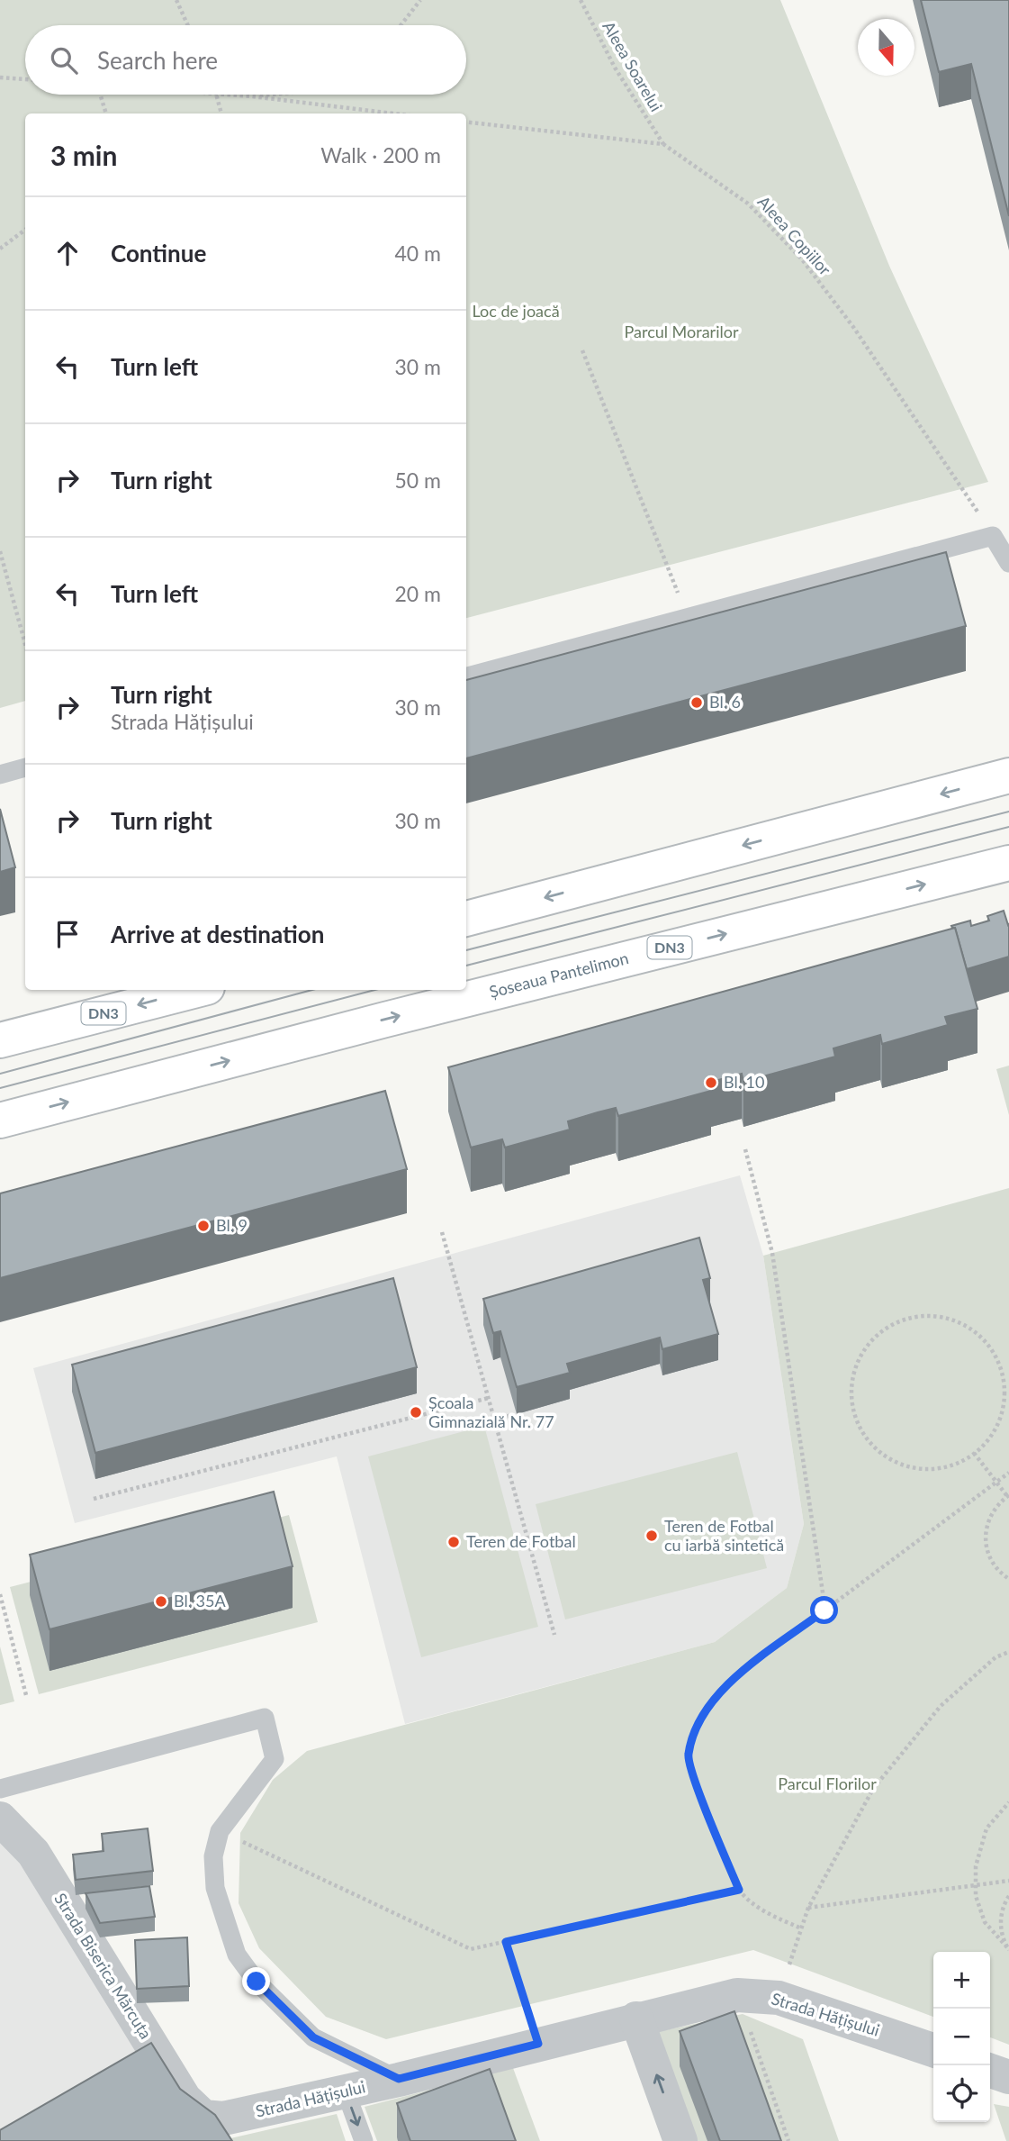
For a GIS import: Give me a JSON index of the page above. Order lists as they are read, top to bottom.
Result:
{
  "streets": {
    "main road": ["DN3", "Șoseaua Pantelimon"],
    "street": ["Strada Biserica Mărcuța", "Strada Hățișului"],
    "path": ["Aleea Soarelui", "Aleea Copiilor"]
  },
  "crossings": [
    ["Aleea Soarelui", "Aleea Copiilor"],
    ["Strada Biserica Mărcuța", "Strada Hățișului"]
  ],
  "parks": ["Loc de joacă", "Parcul Morarilor", "Parcul Florilor"],
  "places": [
    "Bl. 6",
    "Bl. 10",
    "Bl. 9",
    "Școala Gimnazială Nr. 77",
    "Teren de Fotbal cu iarbă sintetică",
    "Teren de Fotbal",
    "Bl. 35A"
  ],
  "north": "bottom",
  "page": {
    "search": "Search here",
    "heading": ["3 min", "Walk · 200 m"],
    "list": [
      ["Continue", "40 m"],
      ["Turn left", "30 m"],
      ["Turn right", "50 m"],
      ["Turn left", "20 m"],
      ["Turn right", "Strada Hățișului", "30 m"],
      ["Turn right", "30 m"],
      "Arrive at destination"
    ],
    "map_buttons": ["+", "−"]
  }
}
